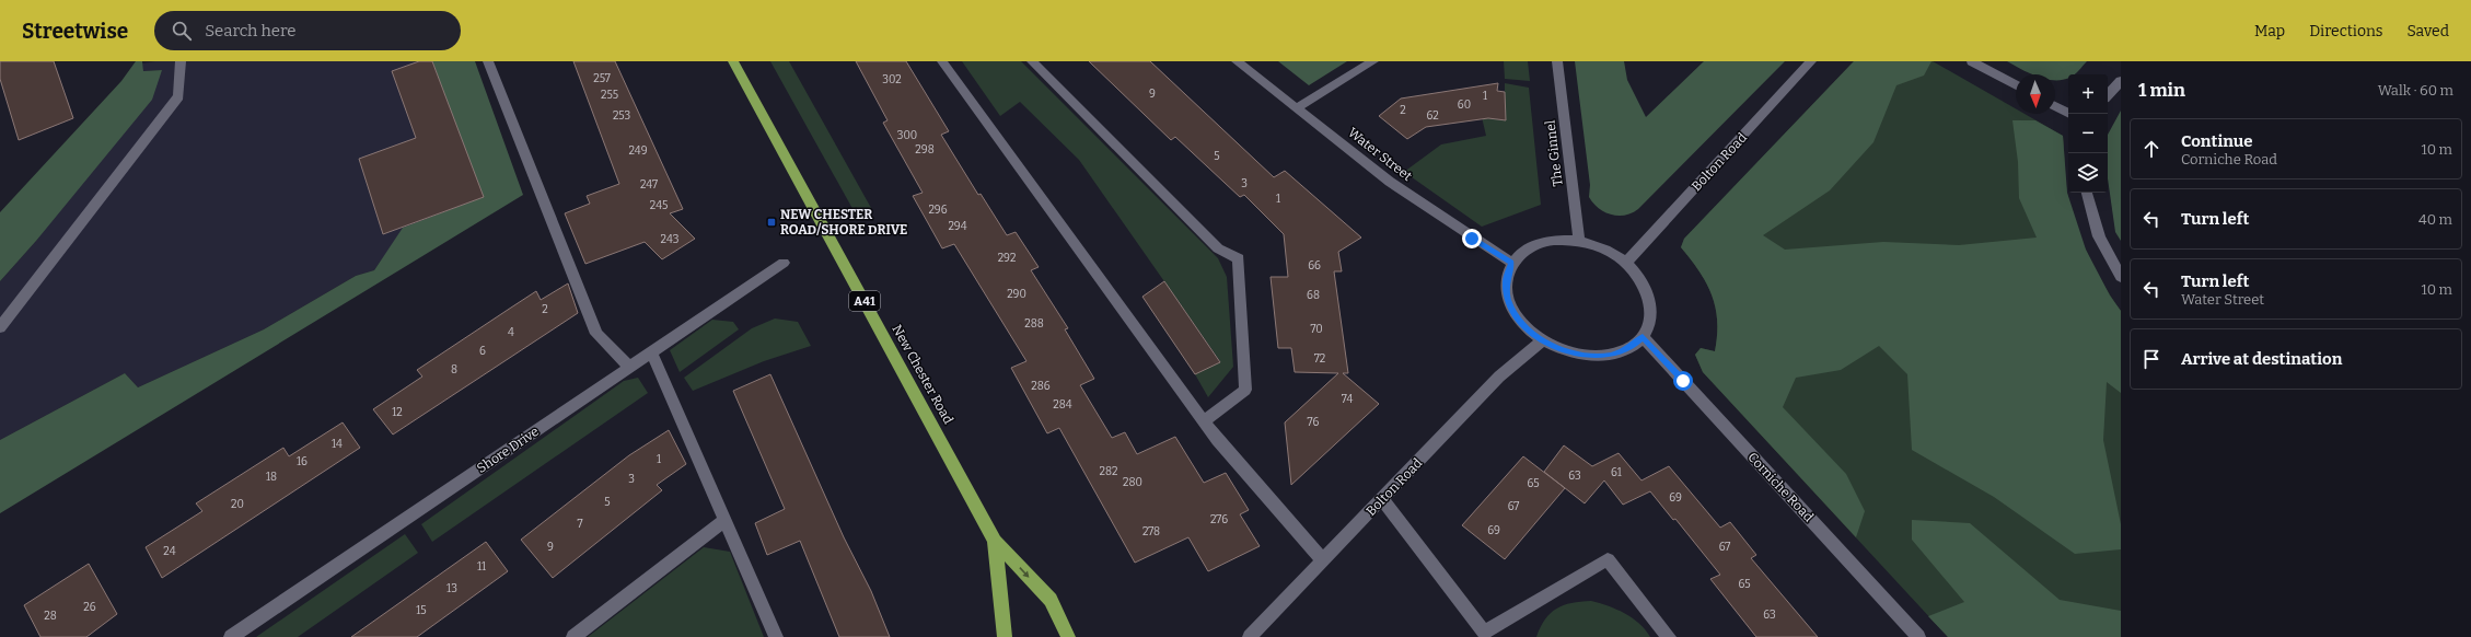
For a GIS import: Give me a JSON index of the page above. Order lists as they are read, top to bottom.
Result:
{
  "streets": {
    "highway": ["A41", "New Chester Road"],
    "street": [
      "The Ginnel",
      "Water Street",
      "Bolton Road",
      "Shore Drive",
      "Corniche Road"
    ]
  },
  "crossings": [
    ["The Ginnel", "Water Street"],
    ["The Ginnel", "Bolton Road"],
    ["The Ginnel", "Corniche Road"],
    ["Water Street", "Bolton Road"],
    ["Water Street", "Corniche Road"],
    ["Bolton Road", "Corniche Road"]
  ],
  "places": {
    "transit": ["NEW CHESTER ROAD/SHORE DRIVE"]
  },
  "house_numbers": [
    "257",
    "302",
    "9",
    "255",
    "1",
    "60",
    "2",
    "253",
    "62",
    "300",
    "298",
    "249",
    "5",
    "3",
    "247",
    "1",
    "245",
    "296",
    "294",
    "243",
    "292",
    "66",
    "290",
    "68",
    "2",
    "288",
    "70",
    "4",
    "6",
    "72",
    "8",
    "286",
    "74",
    "284",
    "12",
    "76",
    "14",
    "1",
    "16",
    "282",
    "61",
    "63",
    "18",
    "3",
    "280",
    "65",
    "69",
    "5",
    "20",
    "67",
    "276",
    "7",
    "69",
    "278",
    "9",
    "67",
    "24",
    "11",
    "65",
    "13",
    "26",
    "15",
    "63",
    "28"
  ],
  "north": "bottom",
  "page": {
    "header": "Streetwise",
    "search": "Search here",
    "nav": ["Map", "Directions", "Saved"],
    "heading": ["1 min", "Walk · 60 m"],
    "map_buttons": ["+", "−"],
    "list": [
      ["Continue", "Corniche Road", "10 m"],
      ["Turn left", "40 m"],
      ["Turn left", "Water Street", "10 m"],
      "Arrive at destination"
    ]
  }
}
